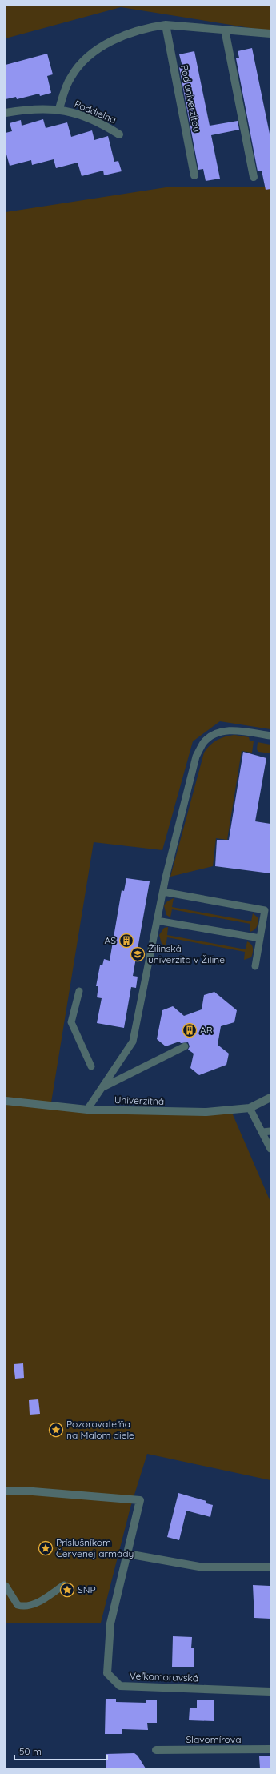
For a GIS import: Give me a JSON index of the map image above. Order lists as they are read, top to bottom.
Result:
{
  "streets": {
    "street": [
      "Pod univerzitou",
      "Poddielna",
      "Univerzitná",
      "Veľkomoravská",
      "Slavomírova"
    ]
  },
  "places": {
    "building": ["AS", "AR"],
    "school or university": ["Žilinská univerzita v Žiline"],
    "place": ["Pozorovateľňa na Malom diele", "Príslušníkom Červenej armády", "SNP"]
  },
  "scale_bar": "50 m"
}
